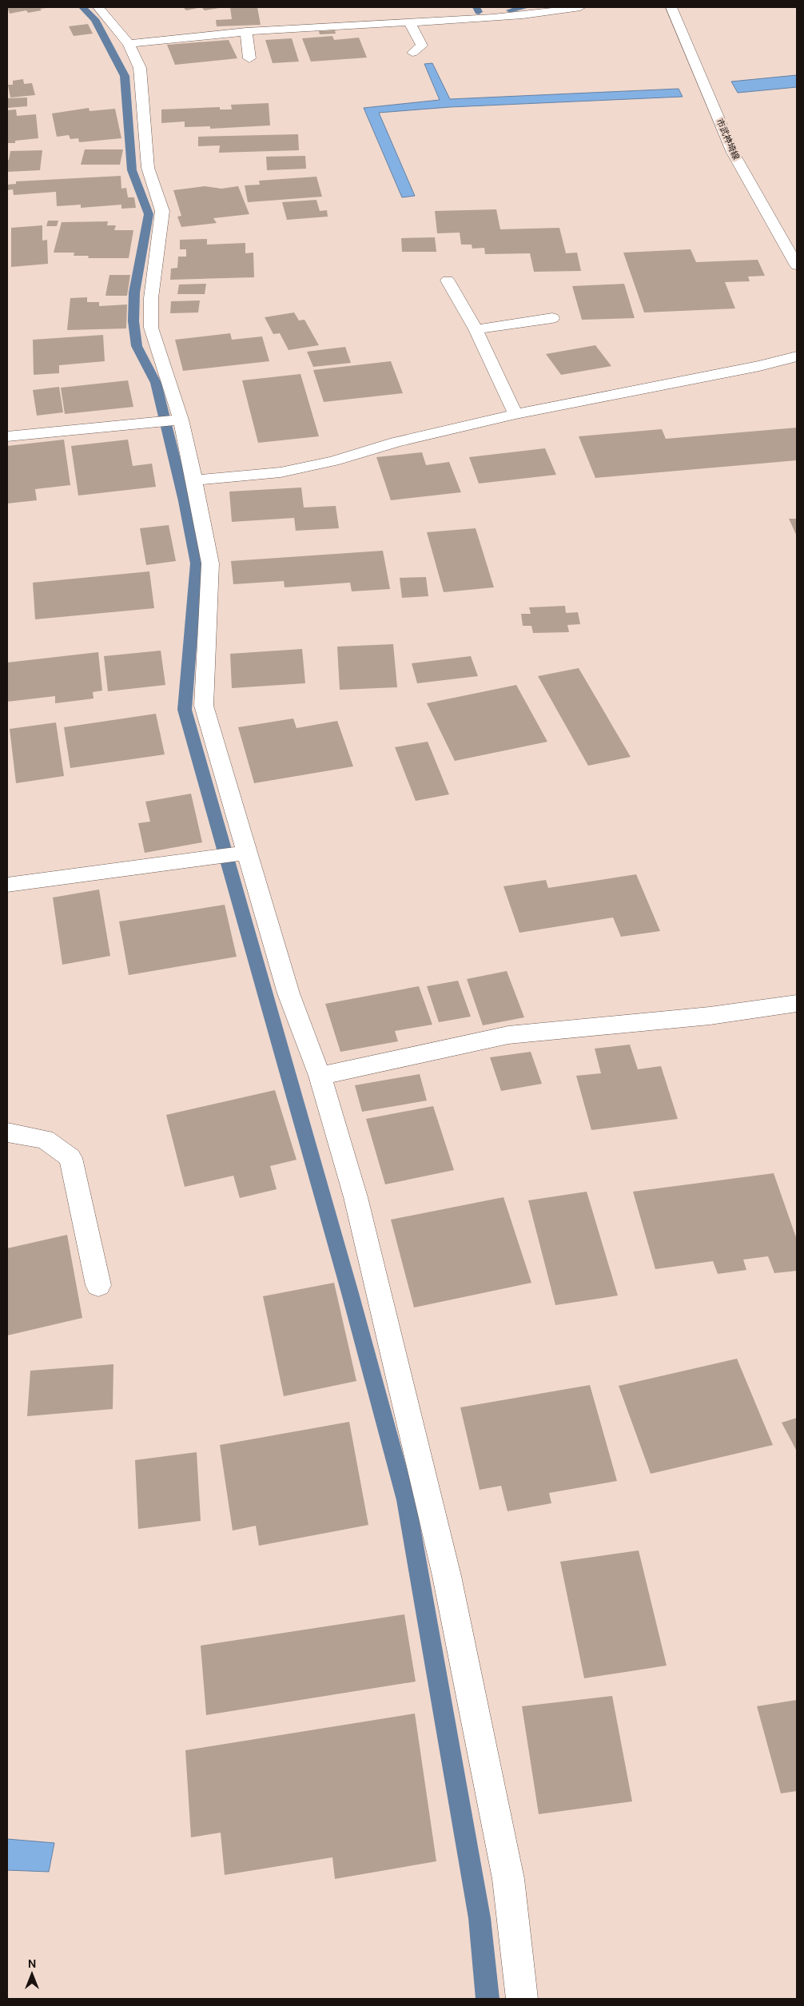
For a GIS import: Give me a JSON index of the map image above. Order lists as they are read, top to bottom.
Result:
{
  "streets": {
    "street": ["市武神埼線"]
  },
  "north": "top"
}
